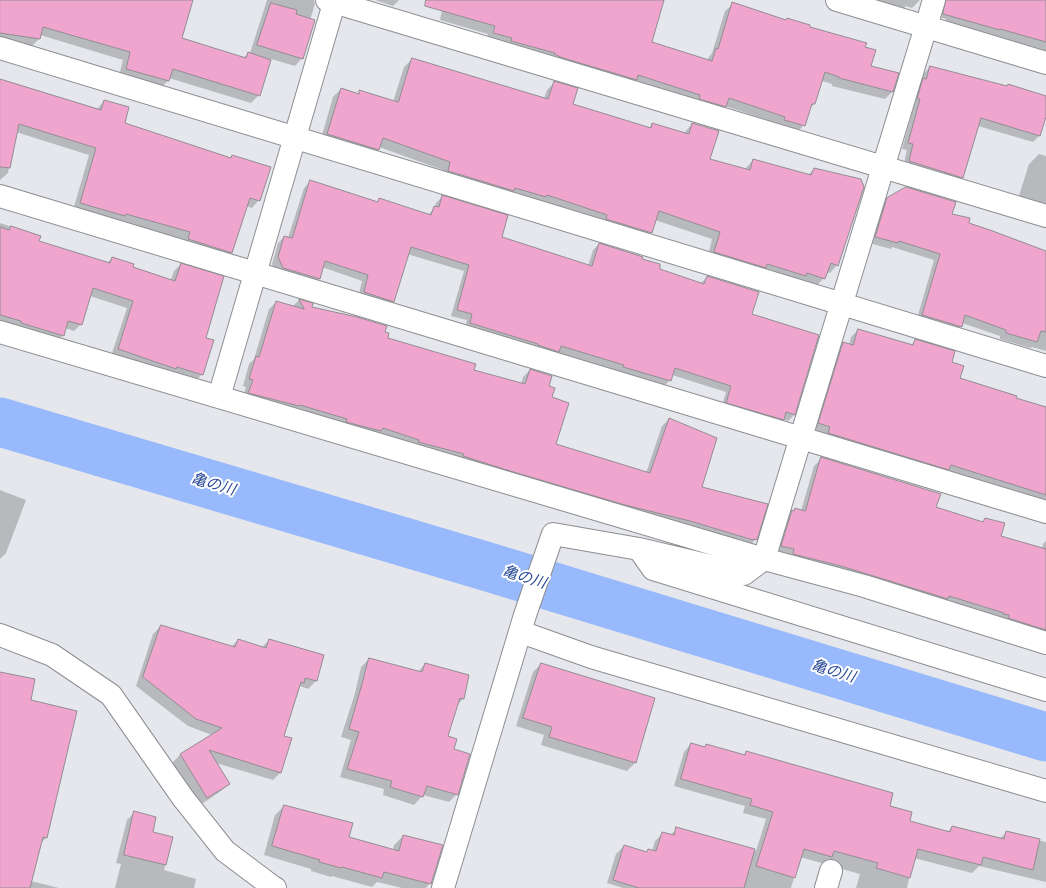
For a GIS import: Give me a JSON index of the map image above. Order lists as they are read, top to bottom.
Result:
{
  "water": ["亀の川"]
}
